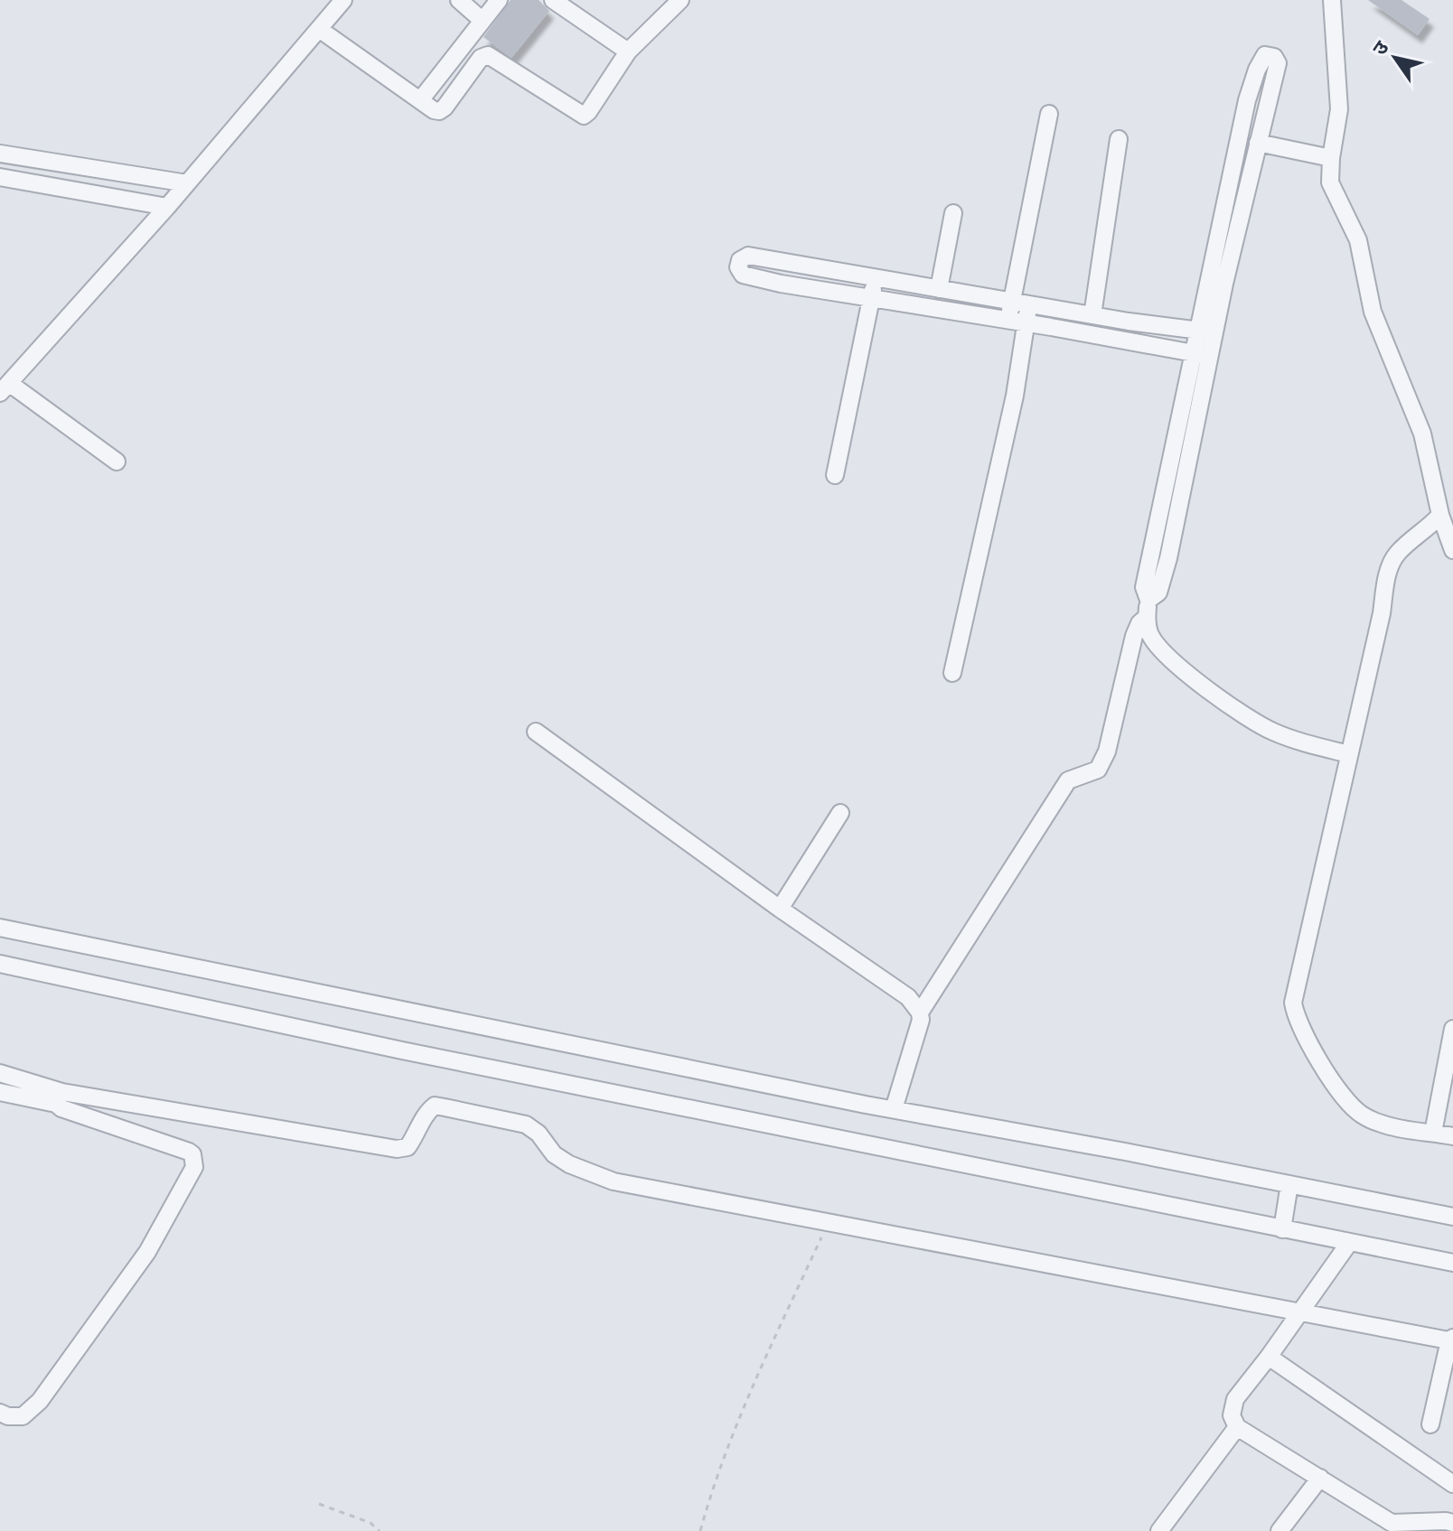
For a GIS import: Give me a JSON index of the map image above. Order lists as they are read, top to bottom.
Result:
{
  "north": "top left"
}
